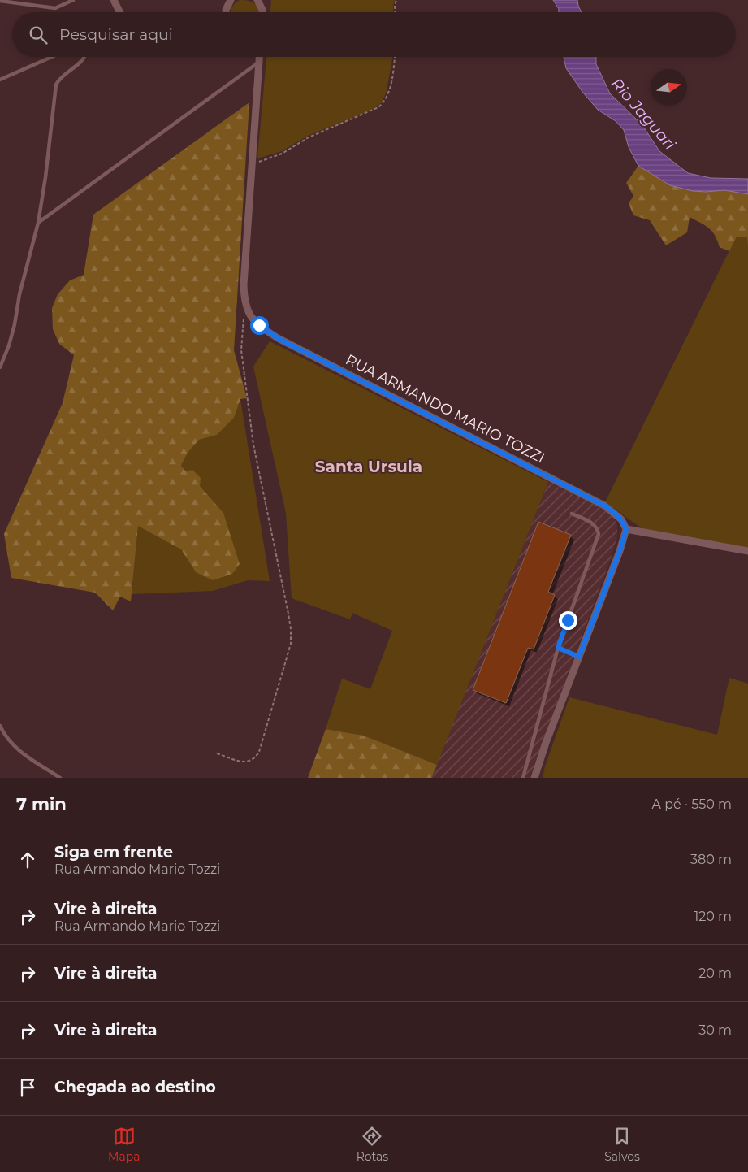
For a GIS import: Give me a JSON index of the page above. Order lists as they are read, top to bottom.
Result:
{
  "streets": {
    "street": ["RUA ARMANDO MARIO TOZZI"]
  },
  "districts": ["Santa Ursula"],
  "water": ["Rio Jaguari"],
  "north": "right",
  "page": {
    "search": "Pesquisar aqui",
    "heading": ["7 min", "A pé · 550 m"],
    "list": [
      ["Siga em frente", "Rua Armando Mario Tozzi", "380 m"],
      ["Vire à direita", "Rua Armando Mario Tozzi", "120 m"],
      ["Vire à direita", "20 m"],
      ["Vire à direita", "30 m"],
      "Chegada ao destino"
    ],
    "nav": ["Mapa", "Rotas", "Salvos"]
  }
}
